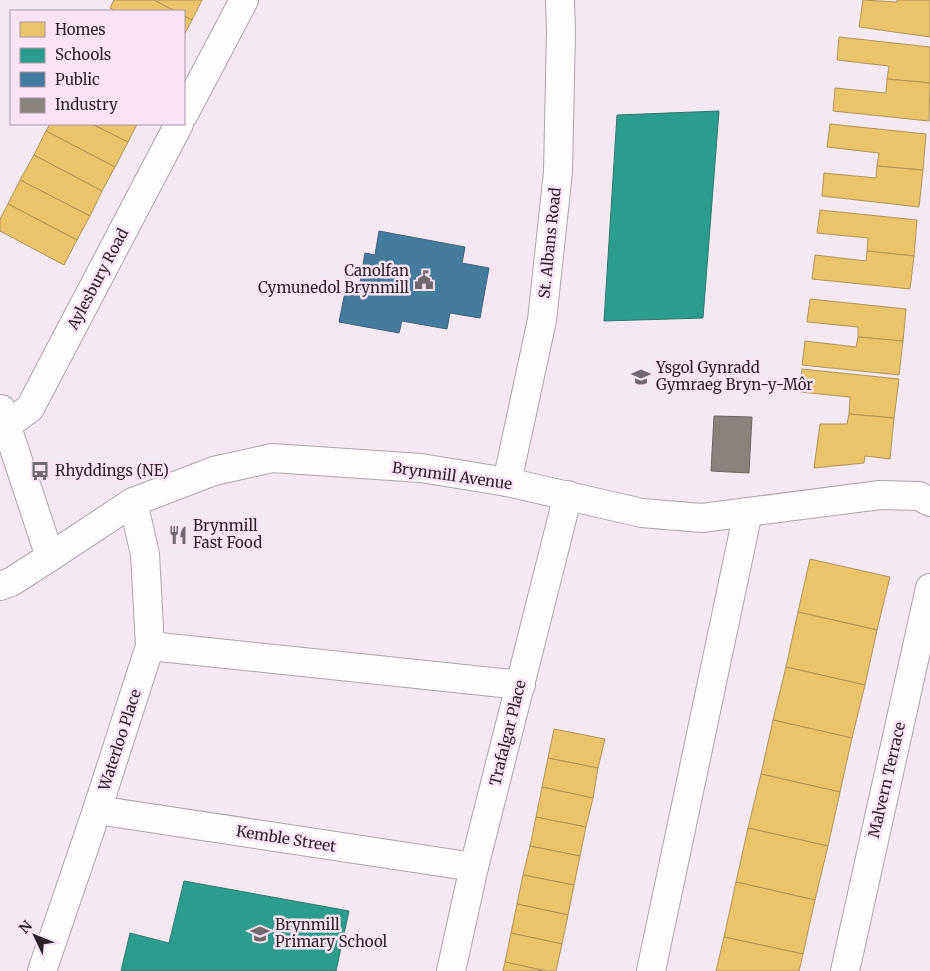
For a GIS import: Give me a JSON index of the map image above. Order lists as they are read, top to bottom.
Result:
{
  "streets": {
    "street": [
      "St. Albans Road",
      "Aylesbury Road",
      "Brynmill Avenue",
      "Trafalgar Place",
      "Waterloo Place",
      "Malvern Terrace",
      "Kemble Street"
    ]
  },
  "crossings": [
    ["St. Albans Road", "Brynmill Avenue"],
    ["Brynmill Avenue", "Trafalgar Place"],
    ["Brynmill Avenue", "Waterloo Place"],
    ["Trafalgar Place", "Kemble Street"],
    ["Waterloo Place", "Kemble Street"]
  ],
  "places": {
    "public building": ["Canolfan Cymunedol Brynmill"],
    "school or university": ["Ysgol Gynradd Gymraeg Bryn-y-Môr", "Brynmill Primary School"],
    "bus stop": ["Rhyddings (NE)"],
    "restaurant": ["Brynmill Fast Food"]
  },
  "legend": [
    "Homes",
    "Schools",
    "Public",
    "Industry"
  ],
  "north": "top left"
}
